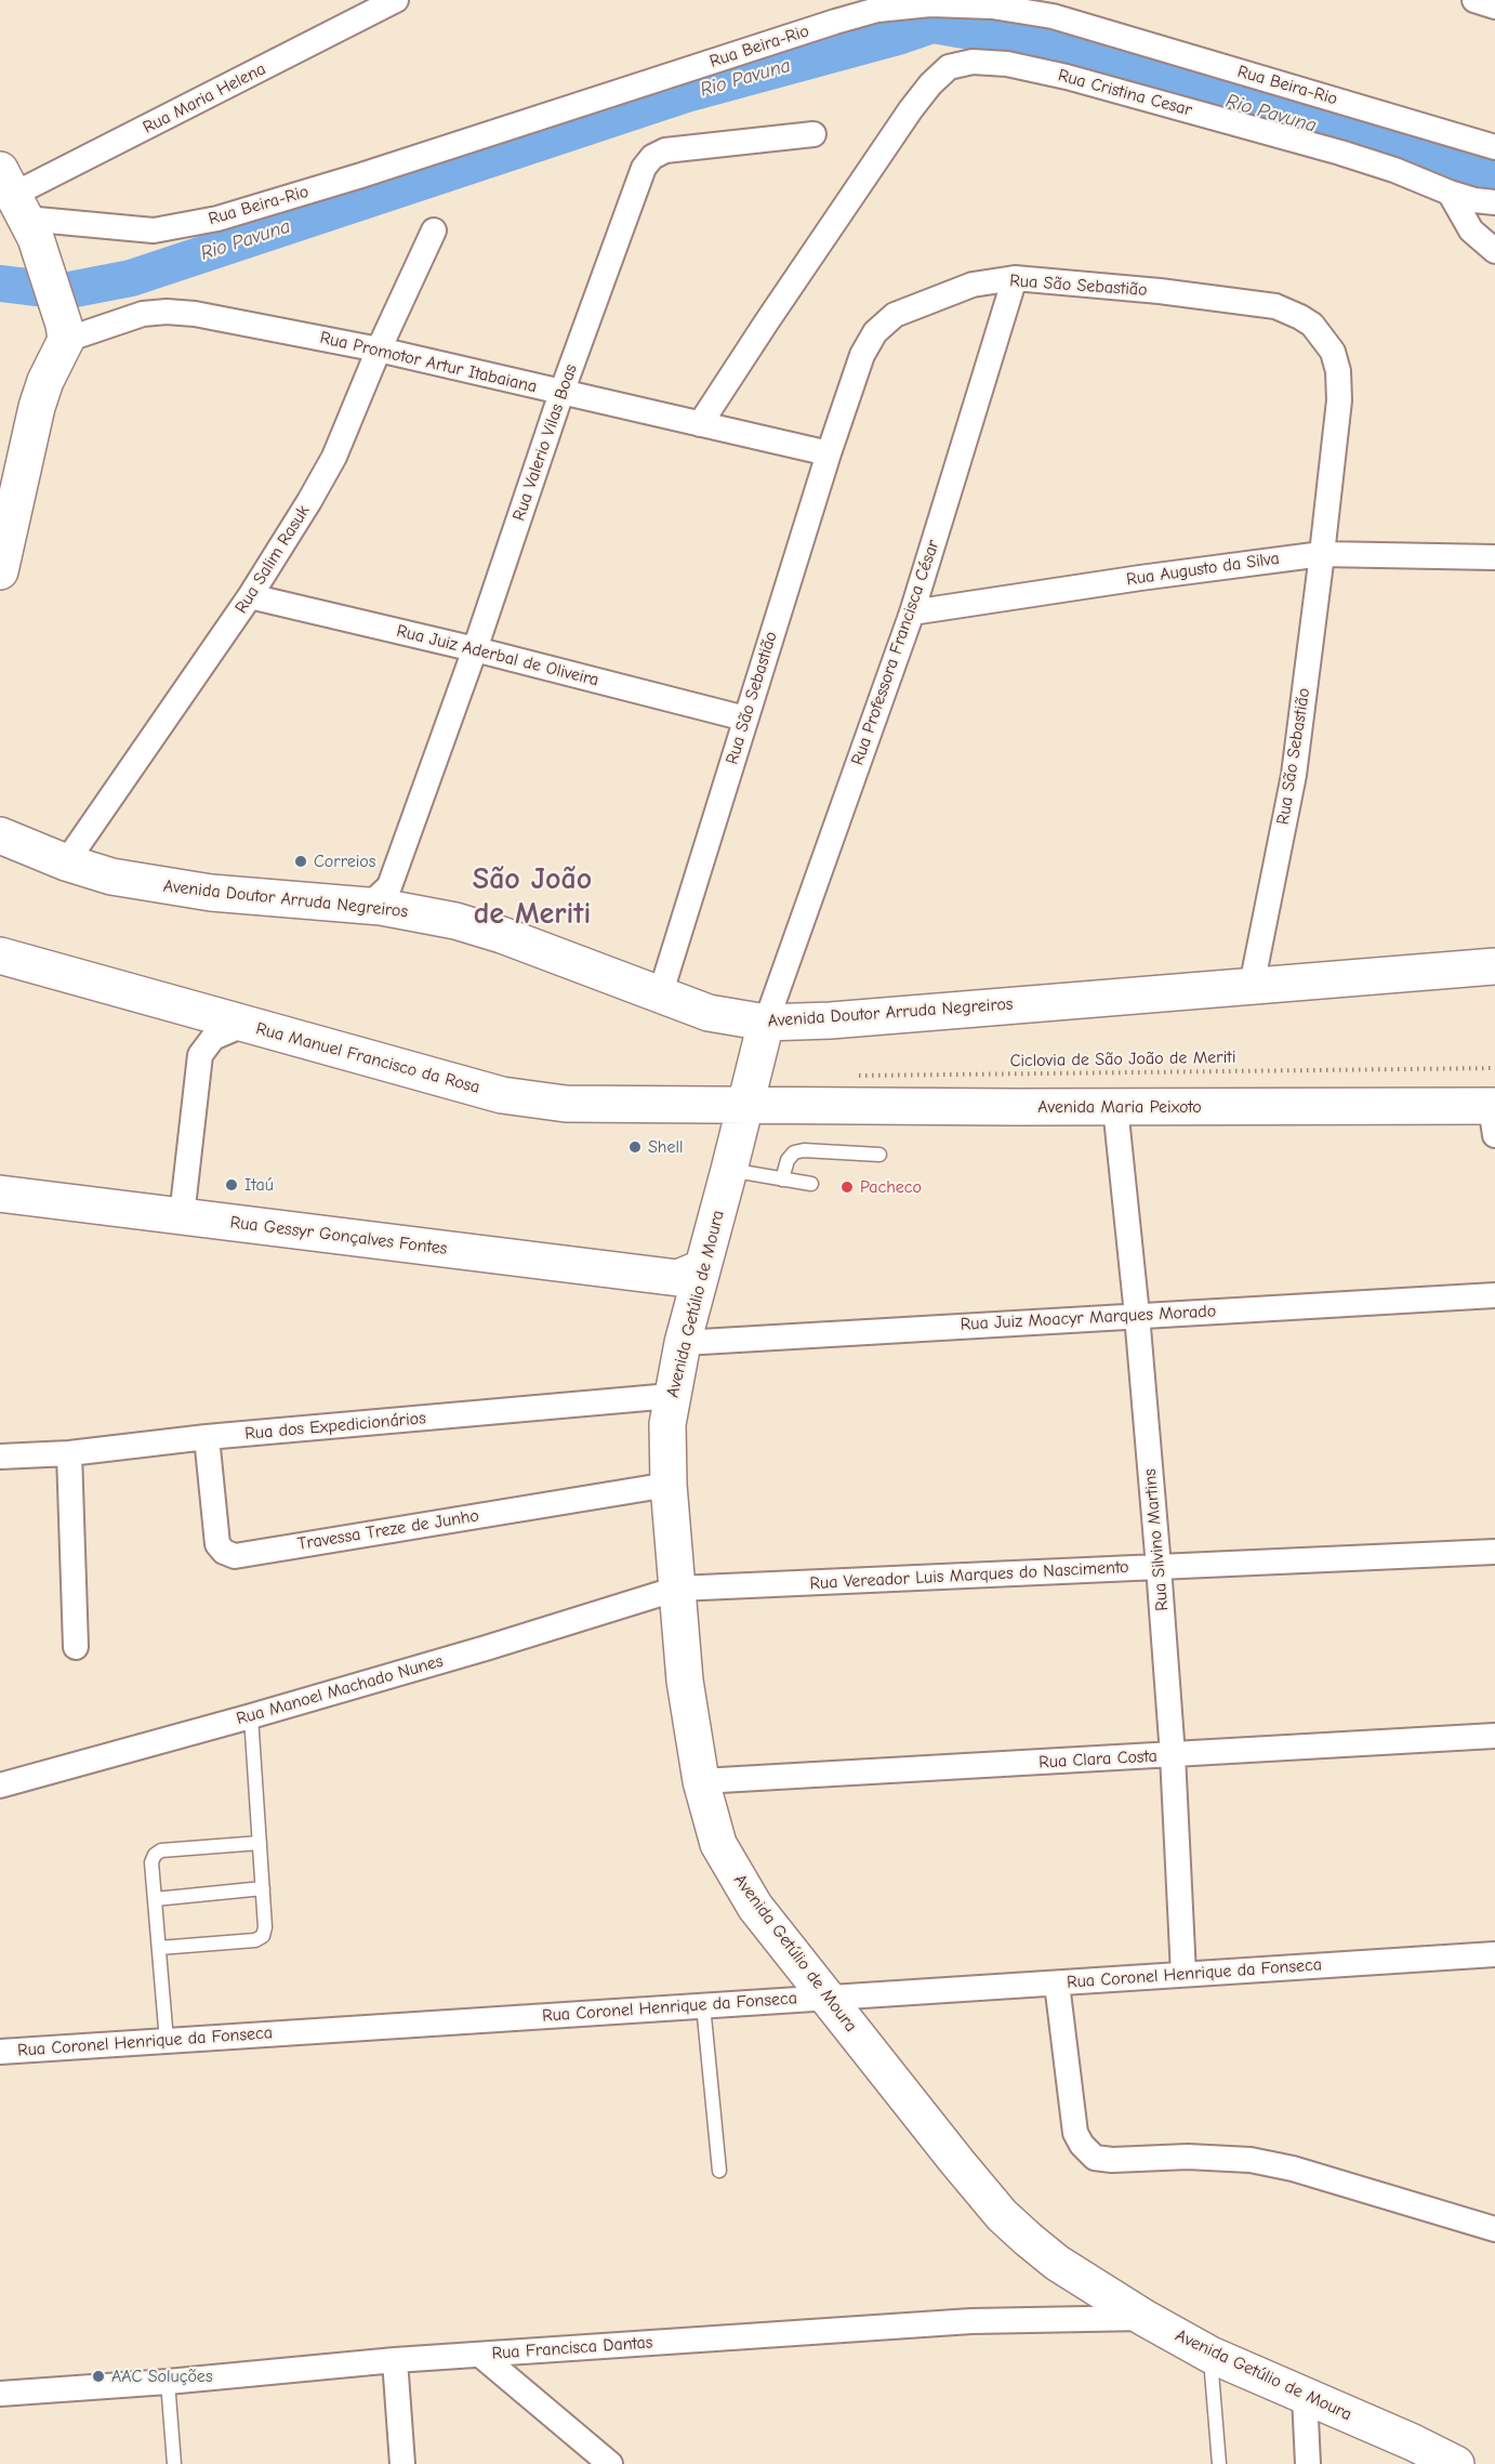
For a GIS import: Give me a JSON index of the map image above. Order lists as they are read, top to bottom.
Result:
{
  "streets": {
    "main road": [
      "Avenida Doutor Arruda Negreiros",
      "Rua Manuel Francisco da Rosa",
      "Avenida Maria Peixoto",
      "Rua Gessyr Gonçalves Fontes",
      "Avenida Getúlio de Moura"
    ],
    "street": [
      "Rua Beira-Rio",
      "Rua Cristina Cesar",
      "Rua Maria Helena",
      "Rua São Sebastião",
      "Rua Promotor Artur Itabaiana",
      "Rua Valerio Vilas Boas",
      "Rua Salim Rasuk",
      "Rua Augusto da Silva",
      "Rua Professora Francisca César",
      "Rua Juiz Aderbal de Oliveira",
      "Rua Juiz Moacyr Marques Morado",
      "Rua dos Expedicionários",
      "Travessa Treze de Junho",
      "Rua Silvino Martins",
      "Rua Vereador Luis Marques do Nascimento",
      "Rua Manoel Machado Nunes",
      "Rua Clara Costa",
      "Rua Coronel Henrique da Fonseca",
      "Rua Francisca Dantas"
    ],
    "path": ["Ciclovia de São João de Meriti"]
  },
  "crossings": [
    ["Rua Beira-Rio", "Rua Maria Helena"],
    ["Rua Cristina Cesar", "Rua Promotor Artur Itabaiana"],
    ["Rua São Sebastião", "Rua Promotor Artur Itabaiana"],
    ["Rua São Sebastião", "Rua Augusto da Silva"],
    ["Rua São Sebastião", "Rua Professora Francisca César"],
    ["Rua São Sebastião", "Rua Juiz Aderbal de Oliveira"],
    ["Rua São Sebastião", "Avenida Doutor Arruda Negreiros"],
    ["Rua Promotor Artur Itabaiana", "Rua Valerio Vilas Boas"],
    ["Rua Promotor Artur Itabaiana", "Rua Salim Rasuk"],
    ["Rua Valerio Vilas Boas", "Rua Juiz Aderbal de Oliveira"],
    ["Rua Valerio Vilas Boas", "Avenida Doutor Arruda Negreiros"],
    ["Rua Salim Rasuk", "Rua Juiz Aderbal de Oliveira"],
    ["Rua Salim Rasuk", "Avenida Doutor Arruda Negreiros"],
    ["Rua Augusto da Silva", "Rua Professora Francisca César"],
    ["Rua Professora Francisca César", "Avenida Doutor Arruda Negreiros"],
    ["Rua Professora Francisca César", "Avenida Getúlio de Moura"],
    ["Avenida Doutor Arruda Negreiros", "Avenida Getúlio de Moura"],
    ["Rua Manuel Francisco da Rosa", "Avenida Maria Peixoto"],
    ["Rua Manuel Francisco da Rosa", "Avenida Getúlio de Moura"],
    ["Avenida Maria Peixoto", "Avenida Getúlio de Moura"],
    ["Avenida Maria Peixoto", "Rua Silvino Martins"],
    ["Rua Gessyr Gonçalves Fontes", "Avenida Getúlio de Moura"],
    ["Avenida Getúlio de Moura", "Rua Juiz Moacyr Marques Morado"],
    ["Avenida Getúlio de Moura", "Rua dos Expedicionários"],
    ["Avenida Getúlio de Moura", "Travessa Treze de Junho"],
    ["Avenida Getúlio de Moura", "Rua Vereador Luis Marques do Nascimento"],
    ["Avenida Getúlio de Moura", "Rua Manoel Machado Nunes"],
    ["Avenida Getúlio de Moura", "Rua Clara Costa"],
    ["Avenida Getúlio de Moura", "Rua Coronel Henrique da Fonseca"],
    ["Avenida Getúlio de Moura", "Rua Francisca Dantas"],
    ["Rua Juiz Moacyr Marques Morado", "Rua Silvino Martins"],
    ["Rua dos Expedicionários", "Travessa Treze de Junho"],
    ["Rua Silvino Martins", "Rua Vereador Luis Marques do Nascimento"],
    ["Rua Silvino Martins", "Rua Clara Costa"],
    ["Rua Silvino Martins", "Rua Coronel Henrique da Fonseca"],
    ["Rua Vereador Luis Marques do Nascimento", "Rua Manoel Machado Nunes"]
  ],
  "districts": ["São João de Meriti"],
  "water": ["Rio Pavuna"],
  "places": [
    "Correios",
    "Shell",
    "Itaú",
    "Pacheco",
    "AAC Soluções"
  ]
}
